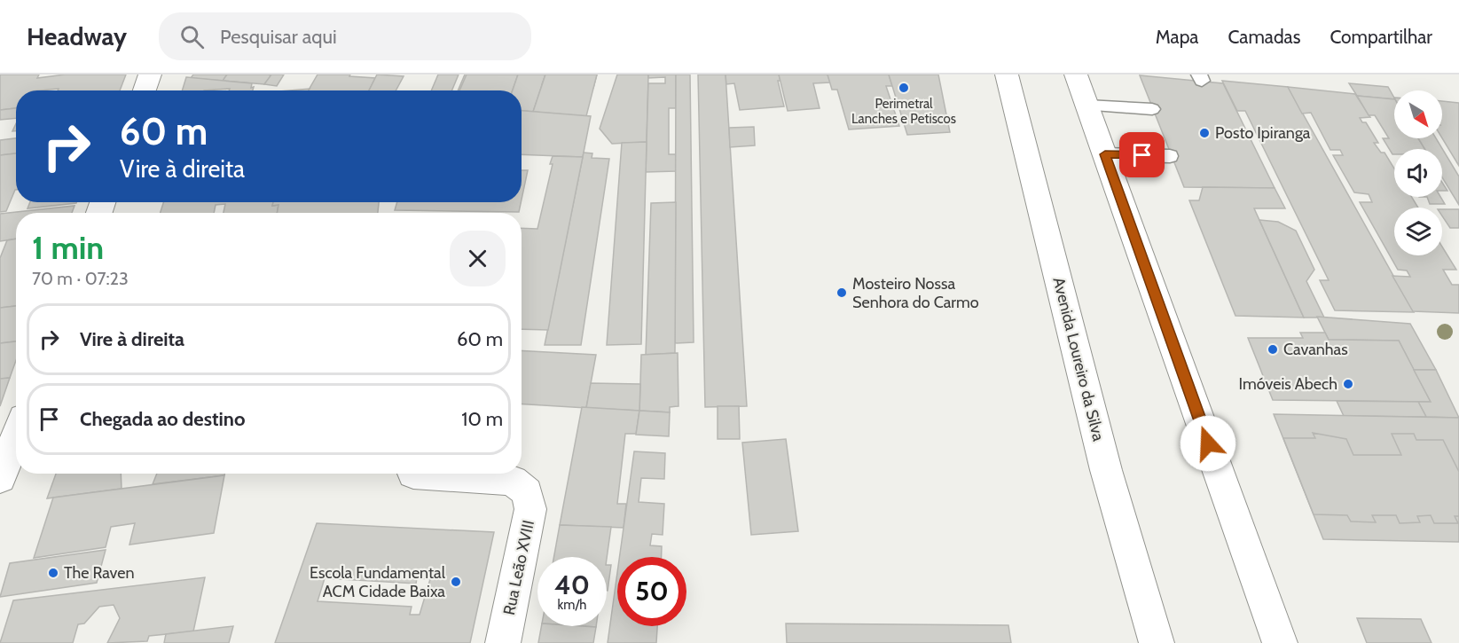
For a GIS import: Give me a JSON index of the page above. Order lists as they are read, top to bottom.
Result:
{
  "streets": {
    "main road": ["Avenida Loureiro da Silva", "Rua Leão XVIII"]
  },
  "places": [
    "Perimetral Lanches e Petiscos",
    "Posto Ipiranga",
    "Mosteiro Nossa Senhora do Carmo",
    "Cavanhas",
    "Imóveis Abech",
    "The Raven",
    "Escola Fundamental ACM Cidade Baixa"
  ],
  "north": "bottom right",
  "page": {
    "header": "Headway",
    "search": "Pesquisar aqui",
    "nav": ["Mapa", "Camadas", "Compartilhar"],
    "turn": ["60 m", "Vire à direita"],
    "heading": ["1 min", "70 m · 07:23"],
    "list": [
      {
        "name": "Vire à direita",
        "value": "60 m"
      },
      {
        "name": "Chegada ao destino",
        "value": "10 m"
      }
    ],
    "speed": "40 km/h",
    "limit": "50"
  }
}
